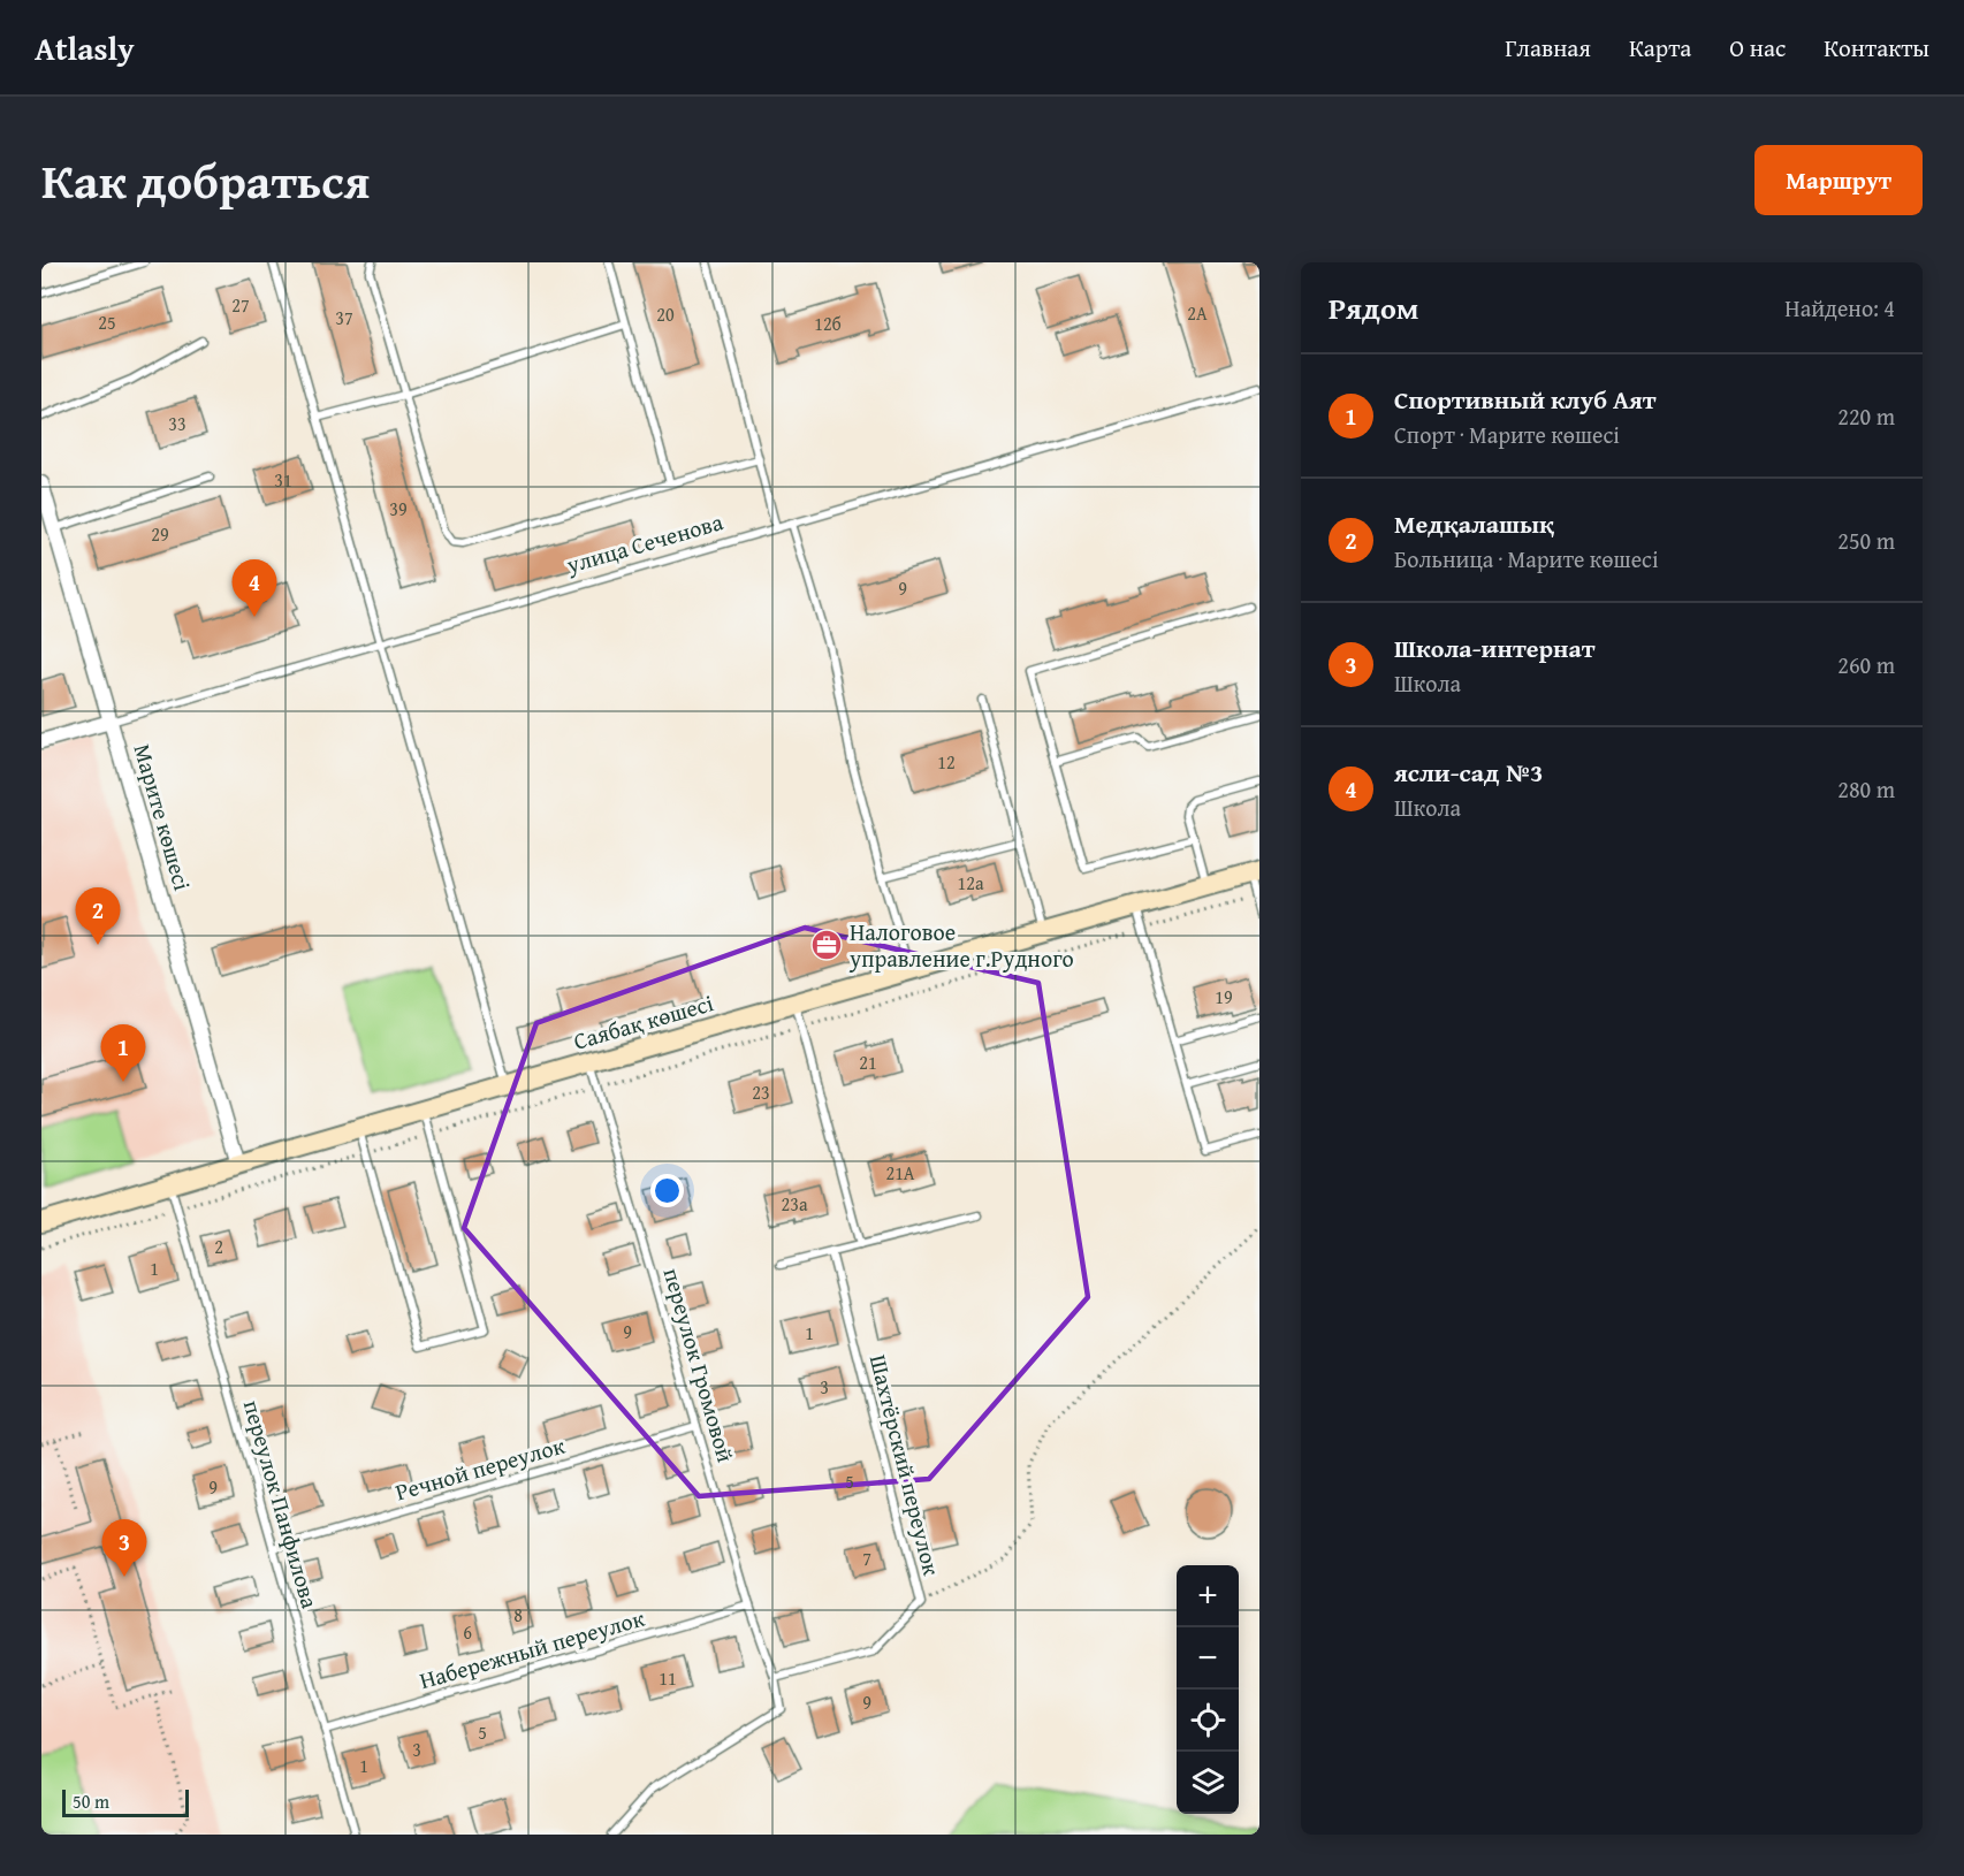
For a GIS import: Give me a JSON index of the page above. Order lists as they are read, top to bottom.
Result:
{
  "streets": {
    "street": ["улица Сеченова", "Марите көшесі", "Саябақ көшесі"],
    "lane": [
      "переулок Громовой",
      "Шахтёрский переулок",
      "Речной переулок",
      "переулок Панфилова",
      "Набережный переулок"
    ]
  },
  "crossings": [
    ["улица Сеченова", "Марите көшесі"],
    ["Марите көшесі", "Саябақ көшесі"],
    ["Саябақ көшесі", "переулок Громовой"],
    ["Саябақ көшесі", "переулок Панфилова"],
    ["переулок Громовой", "Шахтёрский переулок"],
    ["переулок Громовой", "Речной переулок"],
    ["переулок Громовой", "Набережный переулок"],
    ["Речной переулок", "переулок Панфилова"],
    ["переулок Панфилова", "Набережный переулок"]
  ],
  "places": {
    "office": ["Налоговое управление г.Рудного"]
  },
  "house_numbers": [
    "27",
    "2А",
    "20",
    "37",
    "25",
    "12б",
    "33",
    "31",
    "39",
    "29",
    "9",
    "12",
    "12а",
    "19",
    "21",
    "23",
    "21А",
    "23а",
    "2",
    "1",
    "9",
    "1",
    "3",
    "5",
    "9",
    "7",
    "8",
    "6",
    "11",
    "9",
    "5",
    "3",
    "1"
  ],
  "scale_bar": "50 m",
  "page": {
    "header": "Atlasly",
    "nav": [
      "Главная",
      "Карта",
      "О нас",
      "Контакты"
    ],
    "title": "Как добраться",
    "buttons": "Маршрут",
    "heading": ["Рядом", "Найдено: 4"],
    "list": [
      {
        "mark": "1",
        "name": "Спортивный клуб Аят",
        "note": "Спорт · Марите көшесі",
        "value": "220 m"
      },
      {
        "mark": "2",
        "name": "Медқалашық",
        "note": "Больница · Марите көшесі",
        "value": "250 m"
      },
      {
        "mark": "3",
        "name": "Школа-интернат",
        "note": "Школа",
        "value": "260 m"
      },
      {
        "mark": "4",
        "name": "ясли-сад №3",
        "note": "Школа",
        "value": "280 m"
      }
    ],
    "pins": [
      "4",
      "2",
      "1",
      "3"
    ],
    "map_buttons": ["+", "−"],
    "scale": "50 m"
  }
}
